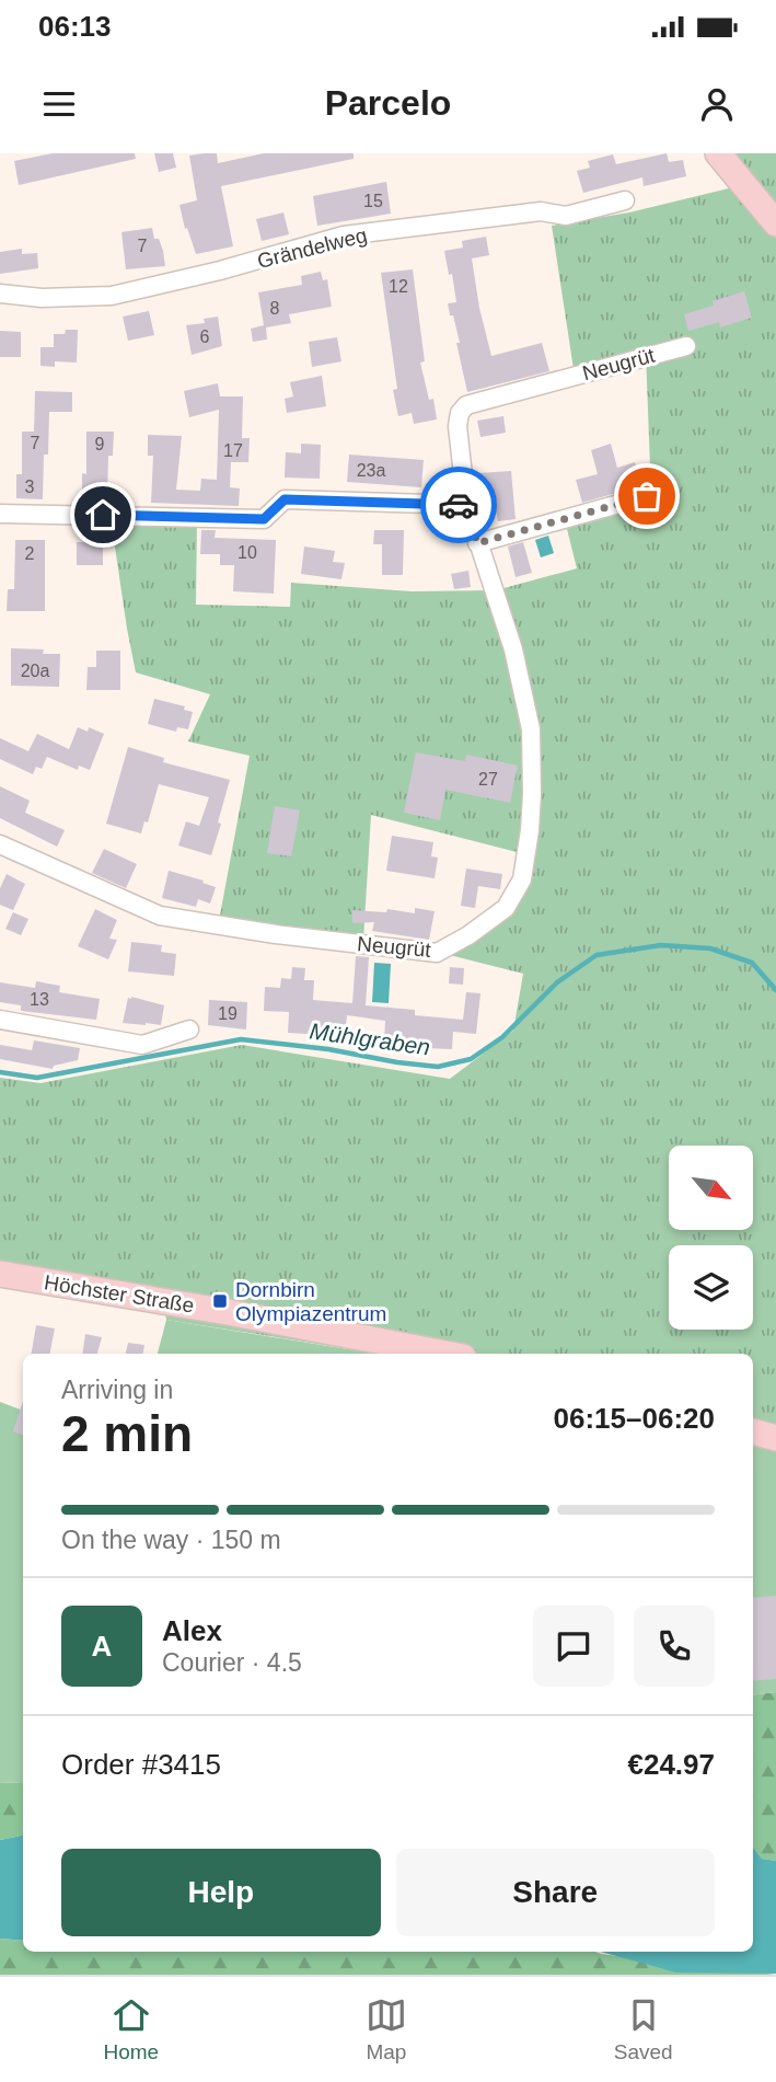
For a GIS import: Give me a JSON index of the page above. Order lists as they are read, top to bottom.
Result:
{
  "streets": {
    "main road": ["Höchster Straße"],
    "street": ["Grändelweg", "Neugrüt"]
  },
  "water": ["Mühlgraben"],
  "places": {
    "transit": ["Dornbirn Olympiazentrum"]
  },
  "house_numbers": [
    "15",
    "7",
    "12",
    "8",
    "6",
    "7",
    "9",
    "17",
    "23a",
    "3",
    "10",
    "2",
    "20a",
    "27",
    "13",
    "19"
  ],
  "north": "bottom right",
  "page": {
    "status": "06:13",
    "header": "Parcelo",
    "heading": ["2 min", "Arriving in", "06:15–06:20"],
    "panel": [
      "Alex",
      "Courier · 4.5",
      "Order #3415",
      "€24.97"
    ],
    "bar": "On the way · 150 m",
    "round": "A",
    "buttons": ["Help", "Share"],
    "tabs": ["Home", "Map", "Saved"]
  }
}
